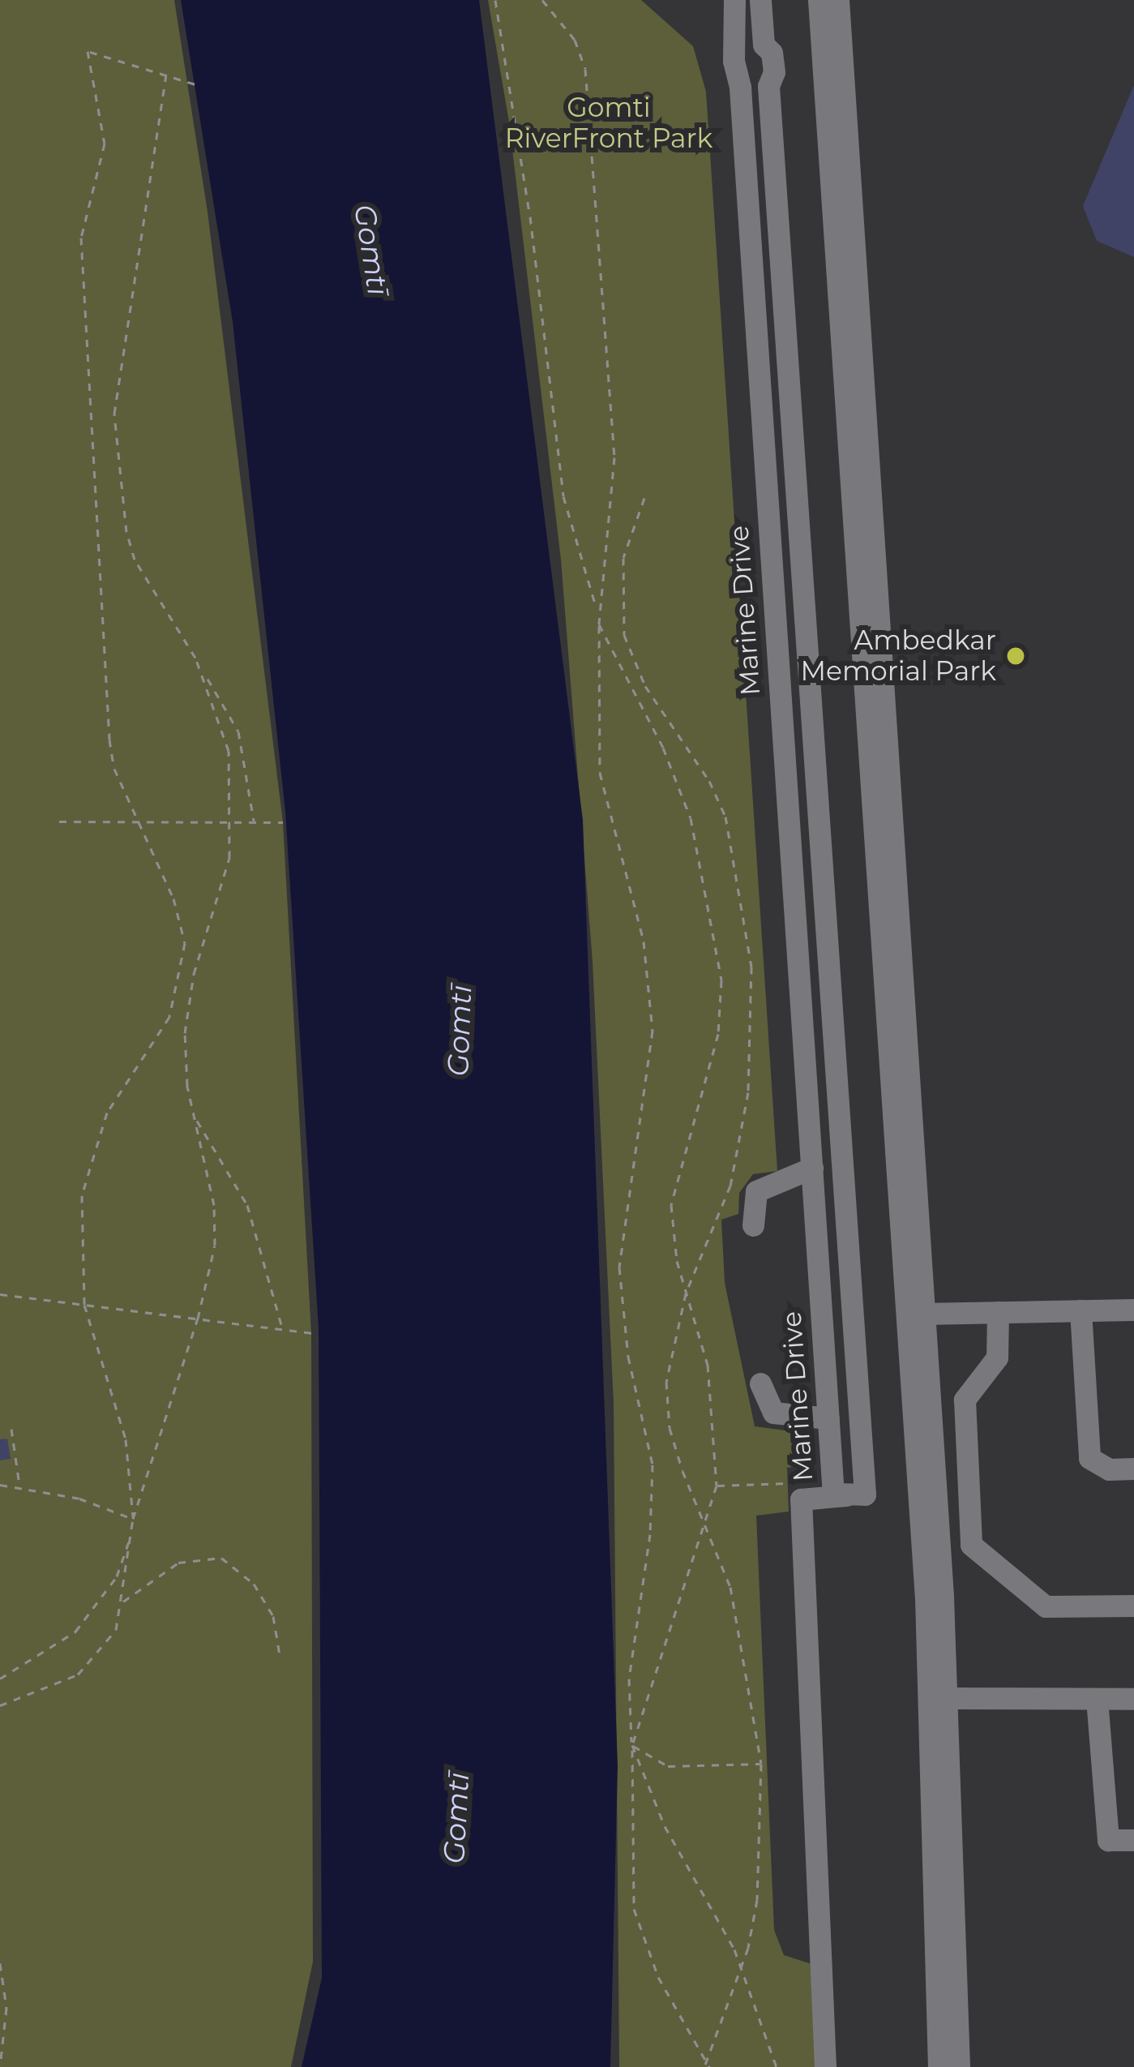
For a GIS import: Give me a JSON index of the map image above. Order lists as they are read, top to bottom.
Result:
{
  "streets": {
    "street": ["Marine Drive"]
  },
  "water": ["Gomtī"],
  "parks": ["Gomti RiverFront Park"],
  "places": ["Ambedkar Memorial Park"]
}
